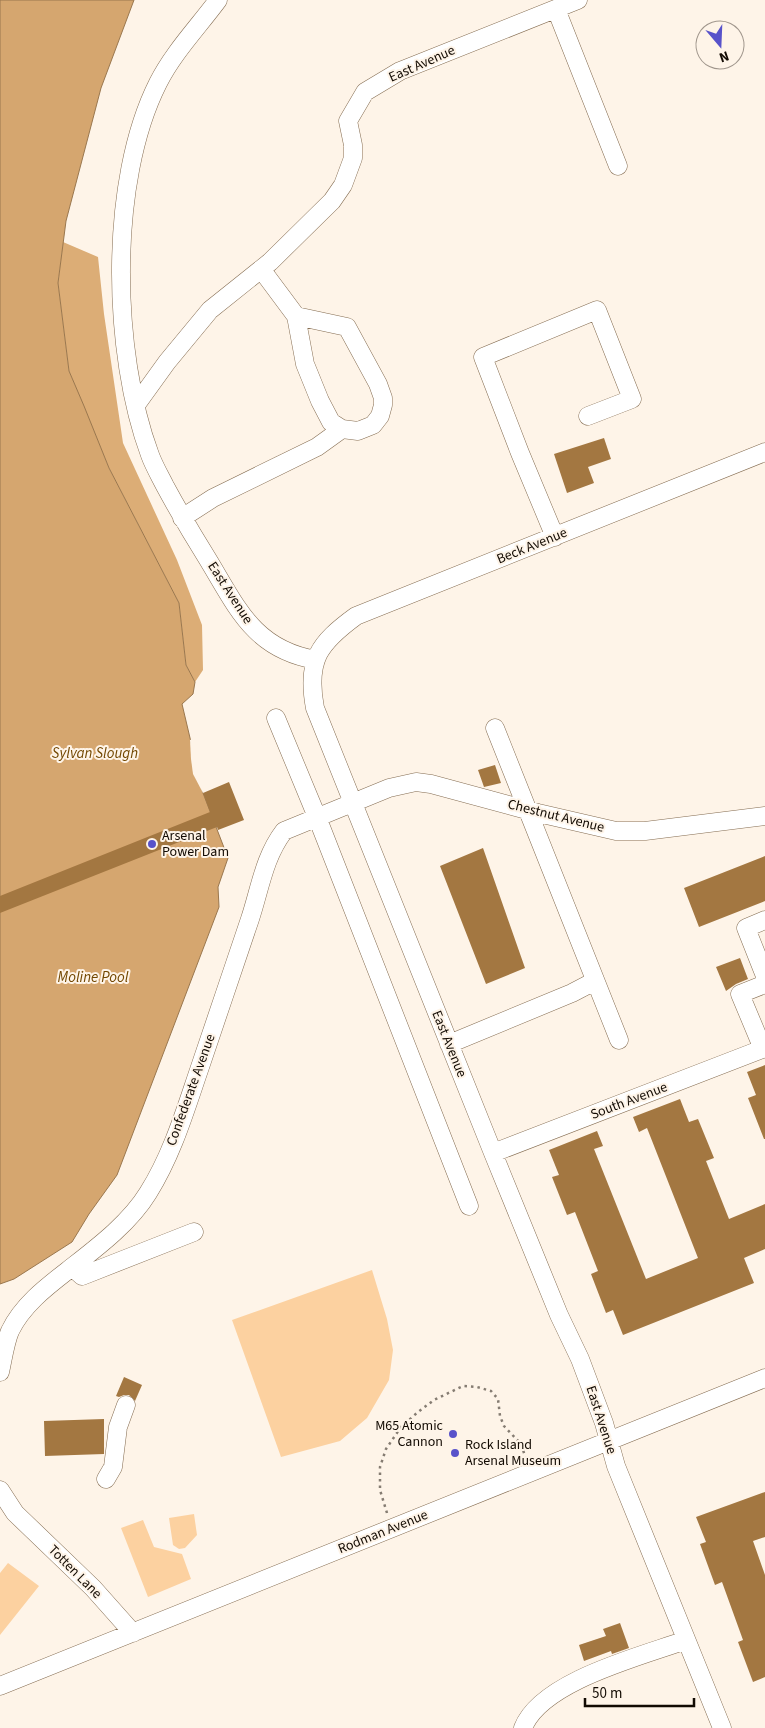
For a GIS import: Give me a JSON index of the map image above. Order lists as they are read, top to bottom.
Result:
{
  "streets": {
    "street": [
      "East Avenue",
      "Beck Avenue",
      "Chestnut Avenue",
      "Confederate Avenue",
      "South Avenue",
      "Rodman Avenue",
      "Totten Lane"
    ]
  },
  "crossings": [
    ["East Avenue", "Beck Avenue"],
    ["East Avenue", "Chestnut Avenue"],
    ["East Avenue", "Confederate Avenue"],
    ["East Avenue", "South Avenue"],
    ["East Avenue", "Rodman Avenue"],
    ["Chestnut Avenue", "Confederate Avenue"],
    ["Rodman Avenue", "Totten Lane"]
  ],
  "water": ["Sylvan Slough", "Moline Pool"],
  "places": ["Arsenal Power Dam", "M65 Atomic Cannon", "Rock Island Arsenal Museum"],
  "scale_bar": "50 m",
  "north": "bottom"
}
